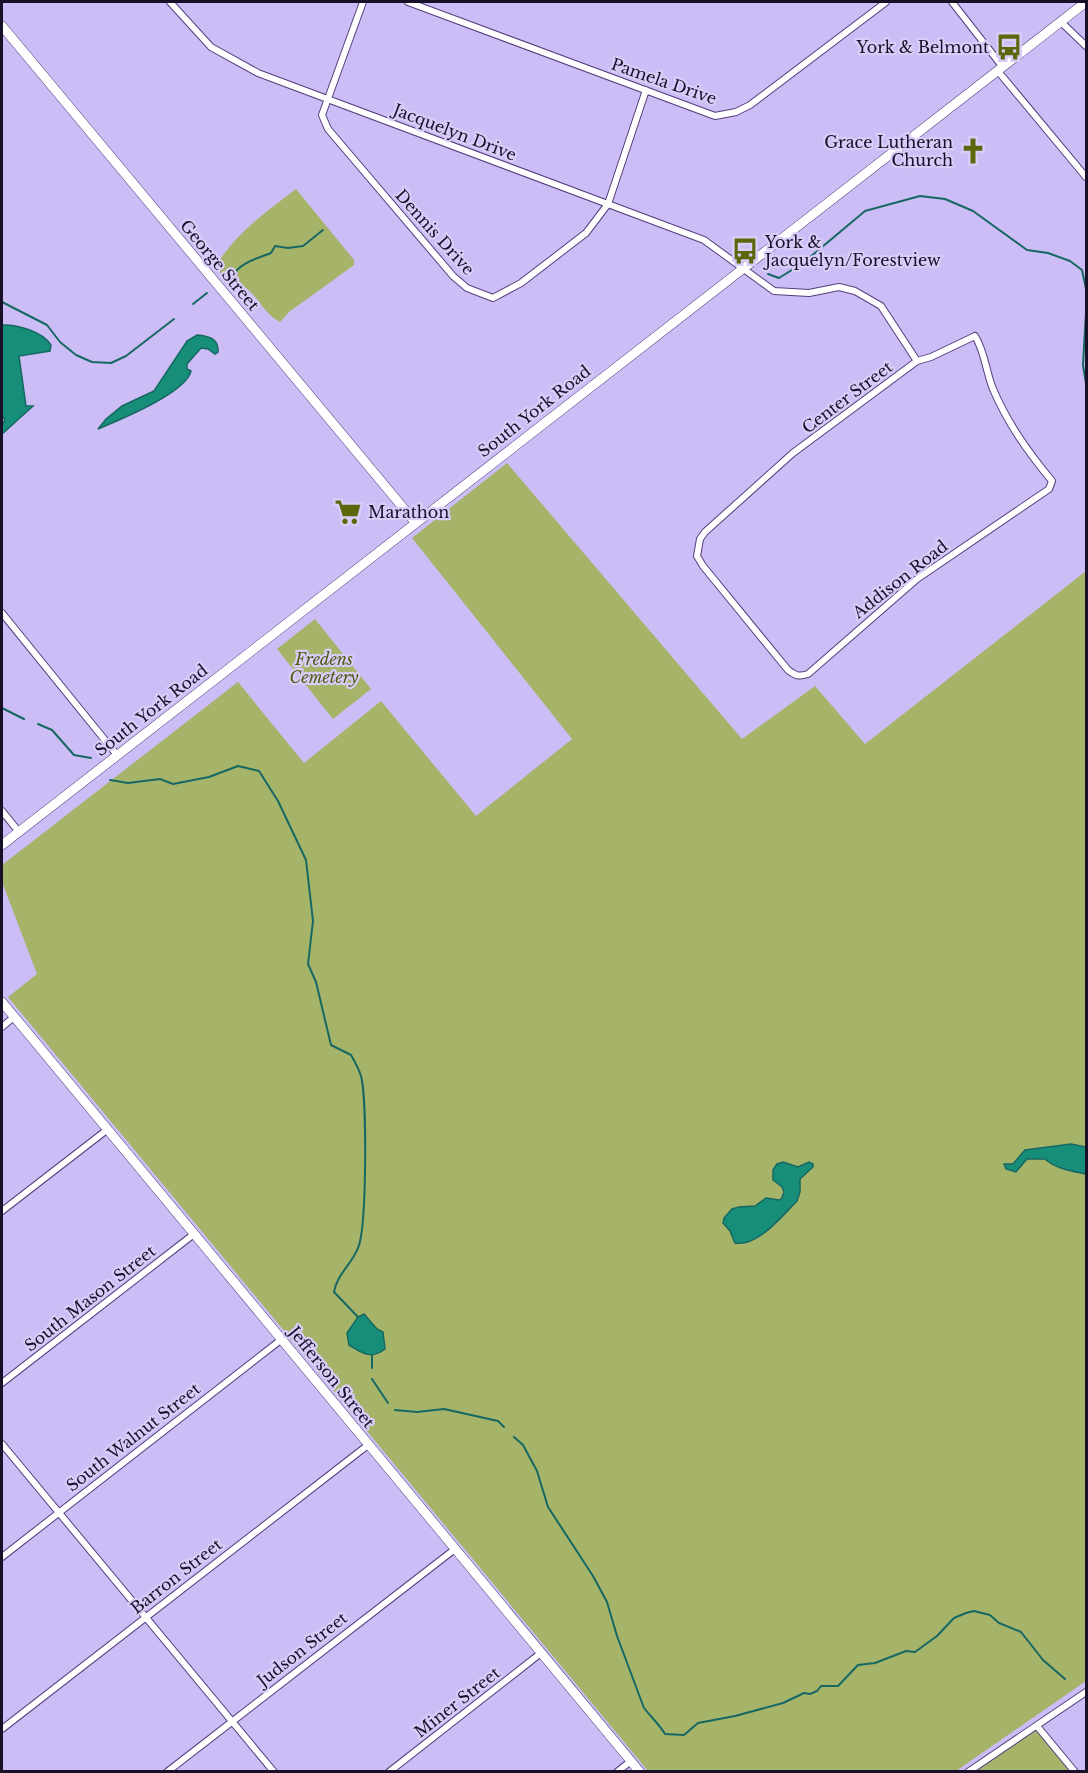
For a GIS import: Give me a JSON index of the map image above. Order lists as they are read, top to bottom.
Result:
{
  "streets": {
    "street": [
      "Pamela Drive",
      "Jacquelyn Drive",
      "Dennis Drive",
      "George Street",
      "Center Street",
      "South York Road",
      "Addison Road",
      "South Mason Street",
      "Jefferson Street",
      "South Walnut Street",
      "Barron Street",
      "Judson Street",
      "Miner Street"
    ]
  },
  "crossings": [
    ["Pamela Drive", "Dennis Drive"],
    ["Jacquelyn Drive", "Dennis Drive"],
    ["Jacquelyn Drive", "Center Street"],
    ["Jacquelyn Drive", "South York Road"],
    ["George Street", "South York Road"],
    ["Center Street", "Addison Road"],
    ["South Mason Street", "Jefferson Street"],
    ["Jefferson Street", "South Walnut Street"],
    ["Jefferson Street", "Barron Street"],
    ["Jefferson Street", "Judson Street"],
    ["Jefferson Street", "Miner Street"]
  ],
  "parks": ["Fredens Cemetery"],
  "places": {
    "bus stop": ["York & Belmont", "York & Jacquelyn/Forestview"],
    "church": ["Grace Lutheran Church"],
    "supermarket": ["Marathon"]
  }
}
